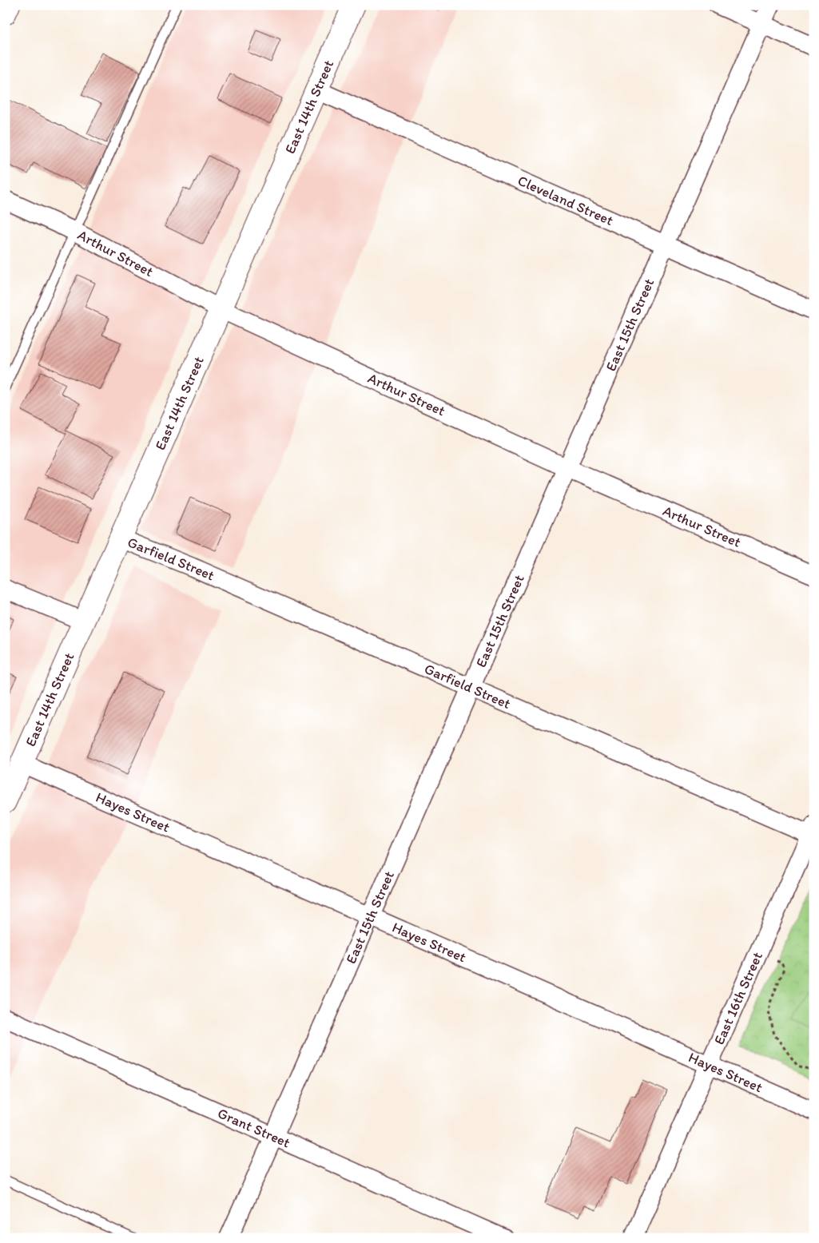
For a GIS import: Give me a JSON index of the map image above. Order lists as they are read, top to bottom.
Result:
{
  "streets": {
    "street": [
      "East 14th Street",
      "Cleveland Street",
      "Arthur Street",
      "East 15th Street",
      "Garfield Street",
      "Hayes Street",
      "East 16th Street",
      "Grant Street"
    ]
  },
  "crossings": [
    ["East 14th Street", "Cleveland Street"],
    ["East 14th Street", "Arthur Street"],
    ["East 14th Street", "Garfield Street"],
    ["East 14th Street", "Hayes Street"],
    ["Cleveland Street", "East 15th Street"],
    ["Arthur Street", "East 15th Street"],
    ["East 15th Street", "Garfield Street"],
    ["East 15th Street", "Hayes Street"],
    ["East 15th Street", "Grant Street"],
    ["Garfield Street", "East 16th Street"],
    ["Hayes Street", "East 16th Street"]
  ]
}
